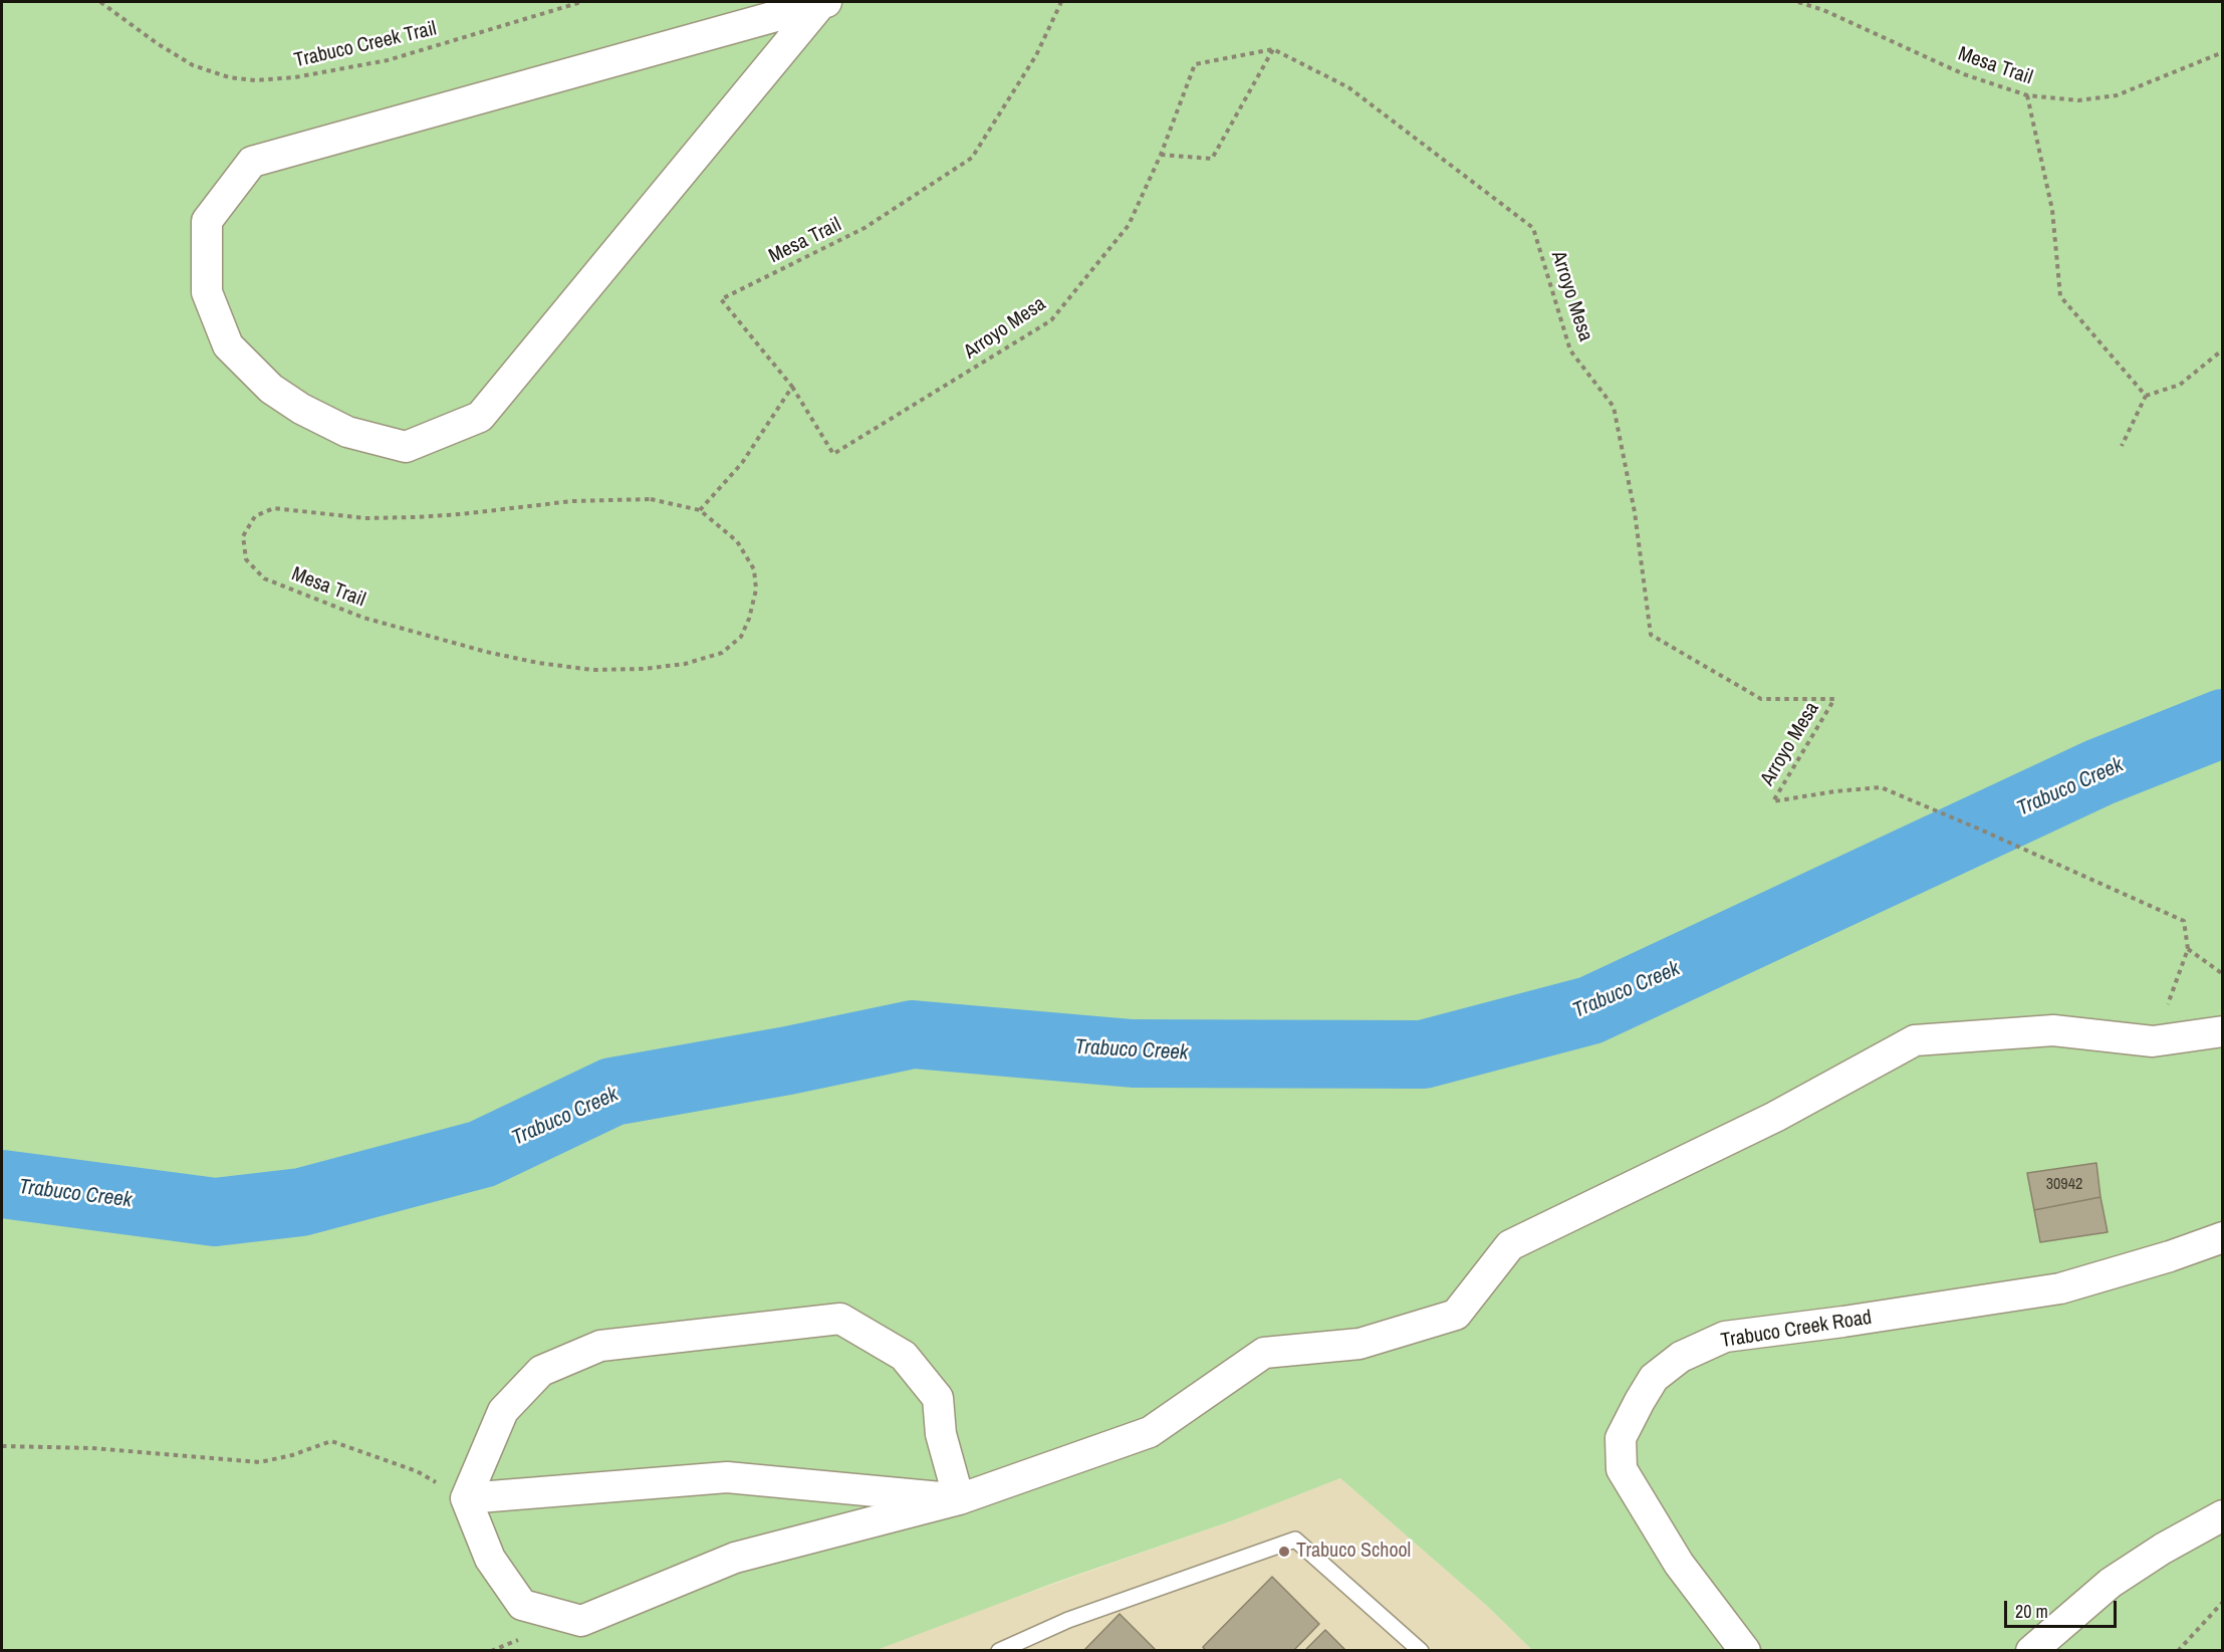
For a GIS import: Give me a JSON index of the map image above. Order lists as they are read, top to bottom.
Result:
{
  "streets": {
    "street": ["Trabuco Creek Road"],
    "path": ["Trabuco Creek Trail", "Mesa Trail", "Arroyo Mesa"]
  },
  "crossings": [
    ["Mesa Trail", "Arroyo Mesa"]
  ],
  "water": ["Trabuco Creek"],
  "places": ["Trabuco School"],
  "house_numbers": ["30942"],
  "scale_bar": "20 m"
}
